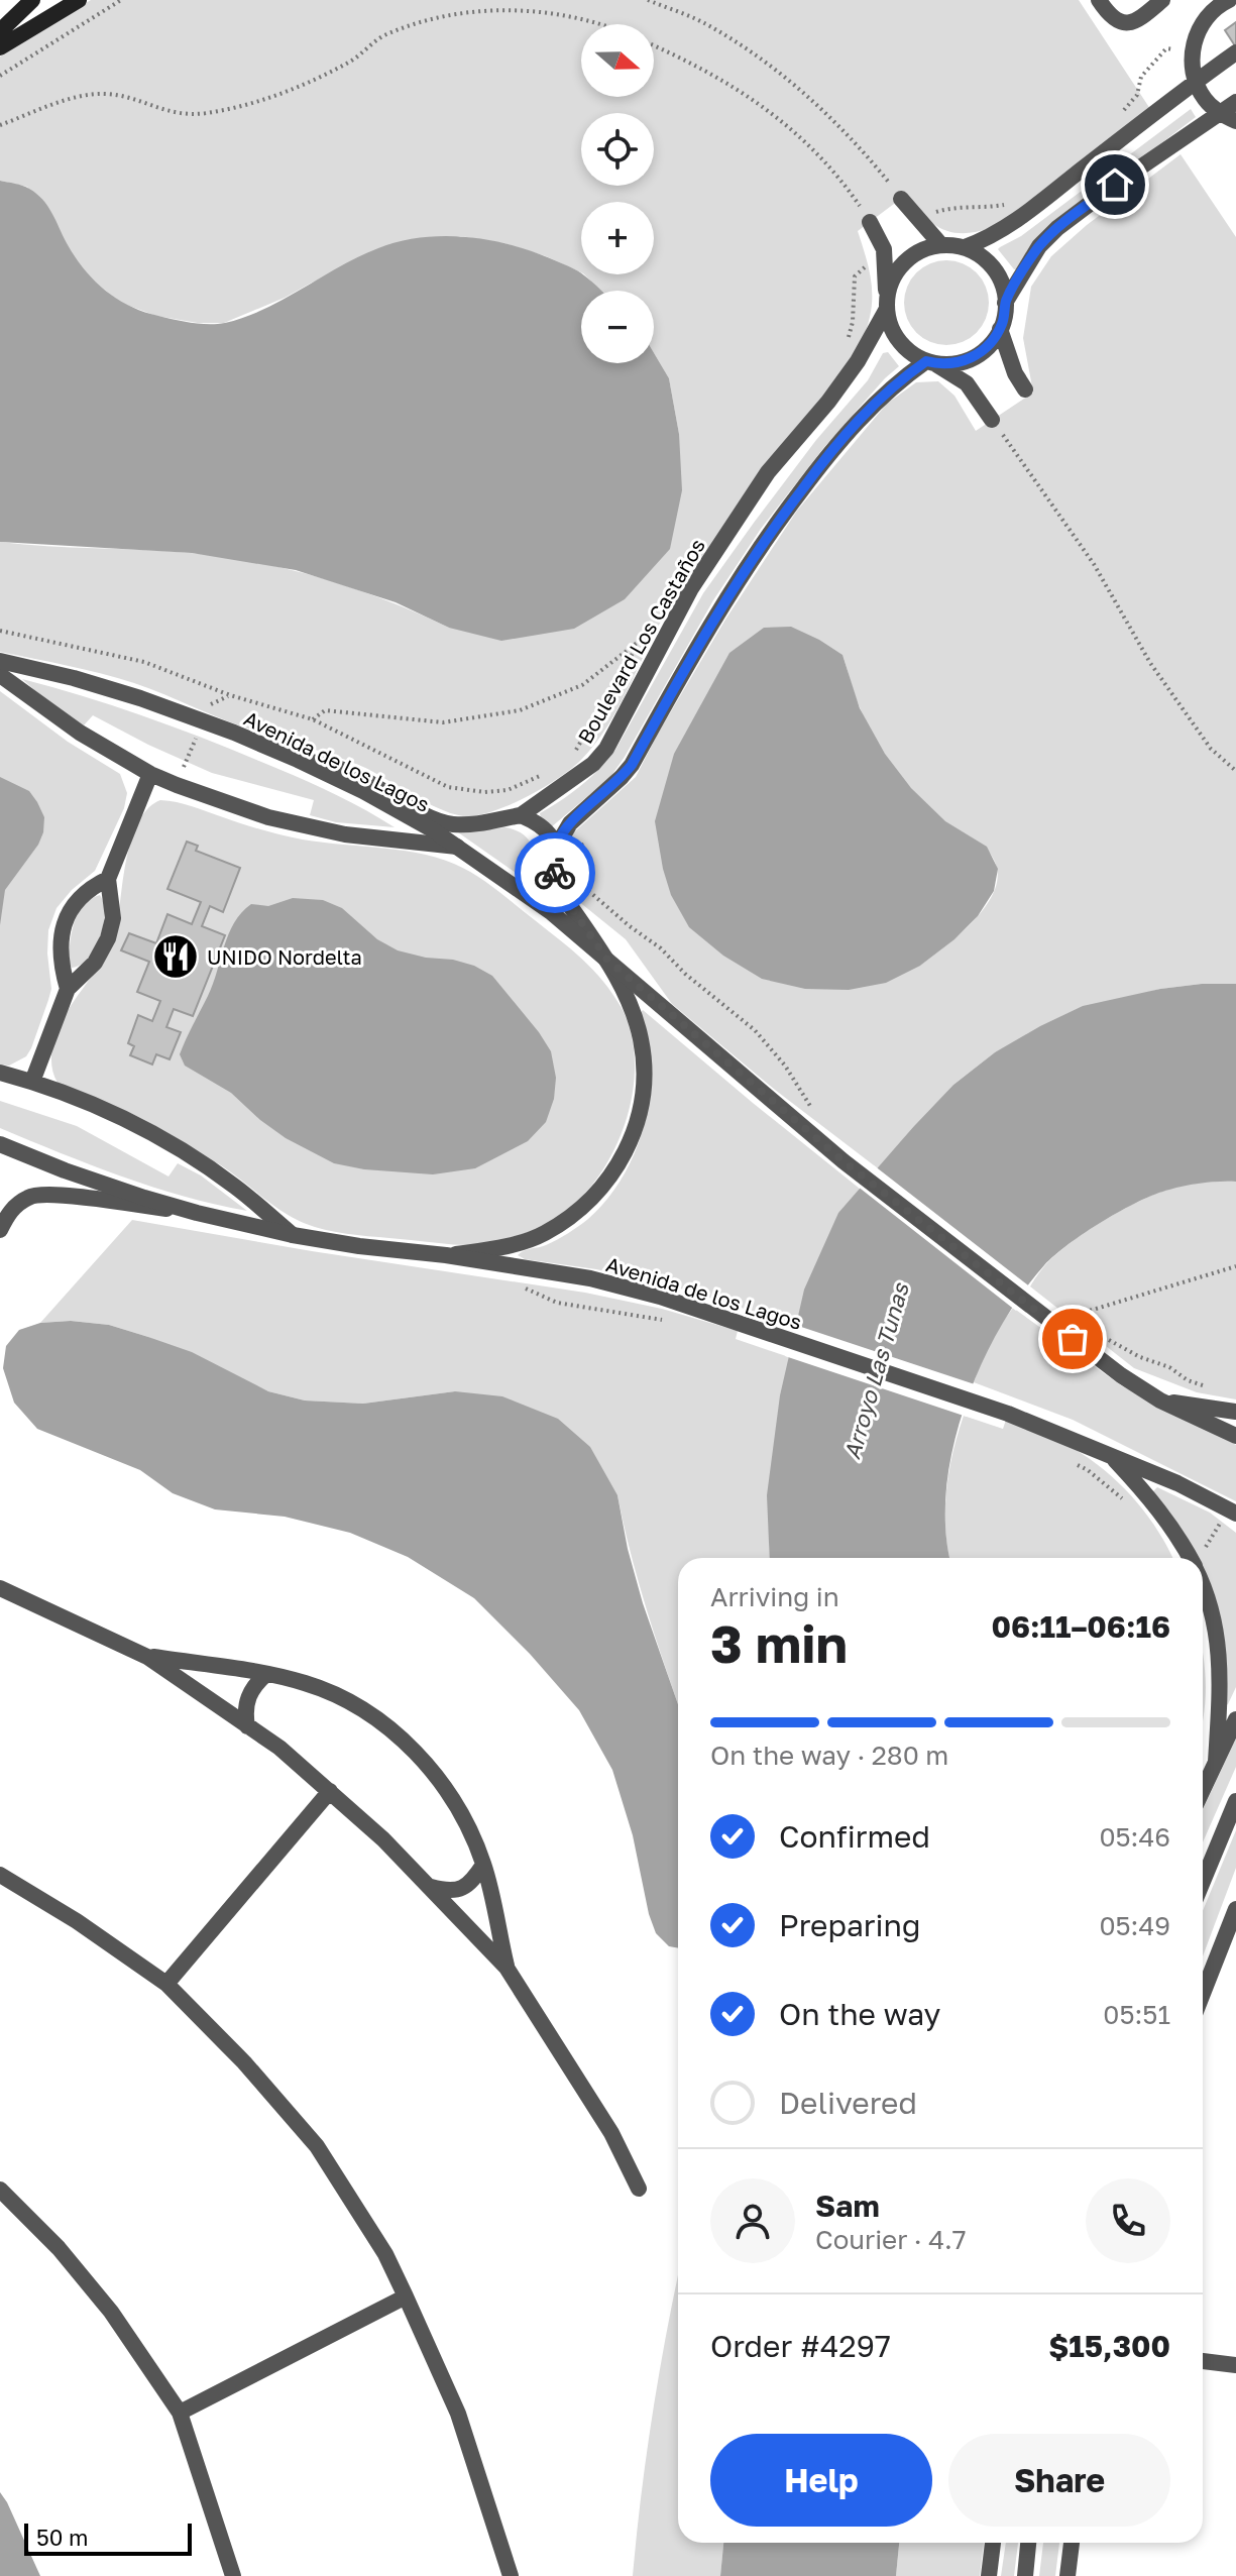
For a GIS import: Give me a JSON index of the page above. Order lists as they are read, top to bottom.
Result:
{
  "streets": {
    "street": ["Boulevard Los Castaños", "Avenida de los Lagos"]
  },
  "crossings": [
    ["Boulevard Los Castaños", "Avenida de los Lagos"]
  ],
  "water": ["Arroyo Las Tunas"],
  "places": {
    "restaurant": ["UNIDO Nordelta"]
  },
  "scale_bar": "50 m",
  "north": "right",
  "page": {
    "map_buttons": ["+", "−"],
    "heading": ["3 min", "Arriving in", "06:11–06:16"],
    "panel": [
      "Sam",
      "Courier · 4.7",
      "Order #4297",
      "$15,300"
    ],
    "bar": "On the way · 280 m",
    "list": [
      ["Confirmed", "05:46"],
      ["Preparing", "05:49"],
      ["On the way", "05:51"],
      "Delivered"
    ],
    "buttons": ["Help", "Share"],
    "scale": "50 m"
  }
}
